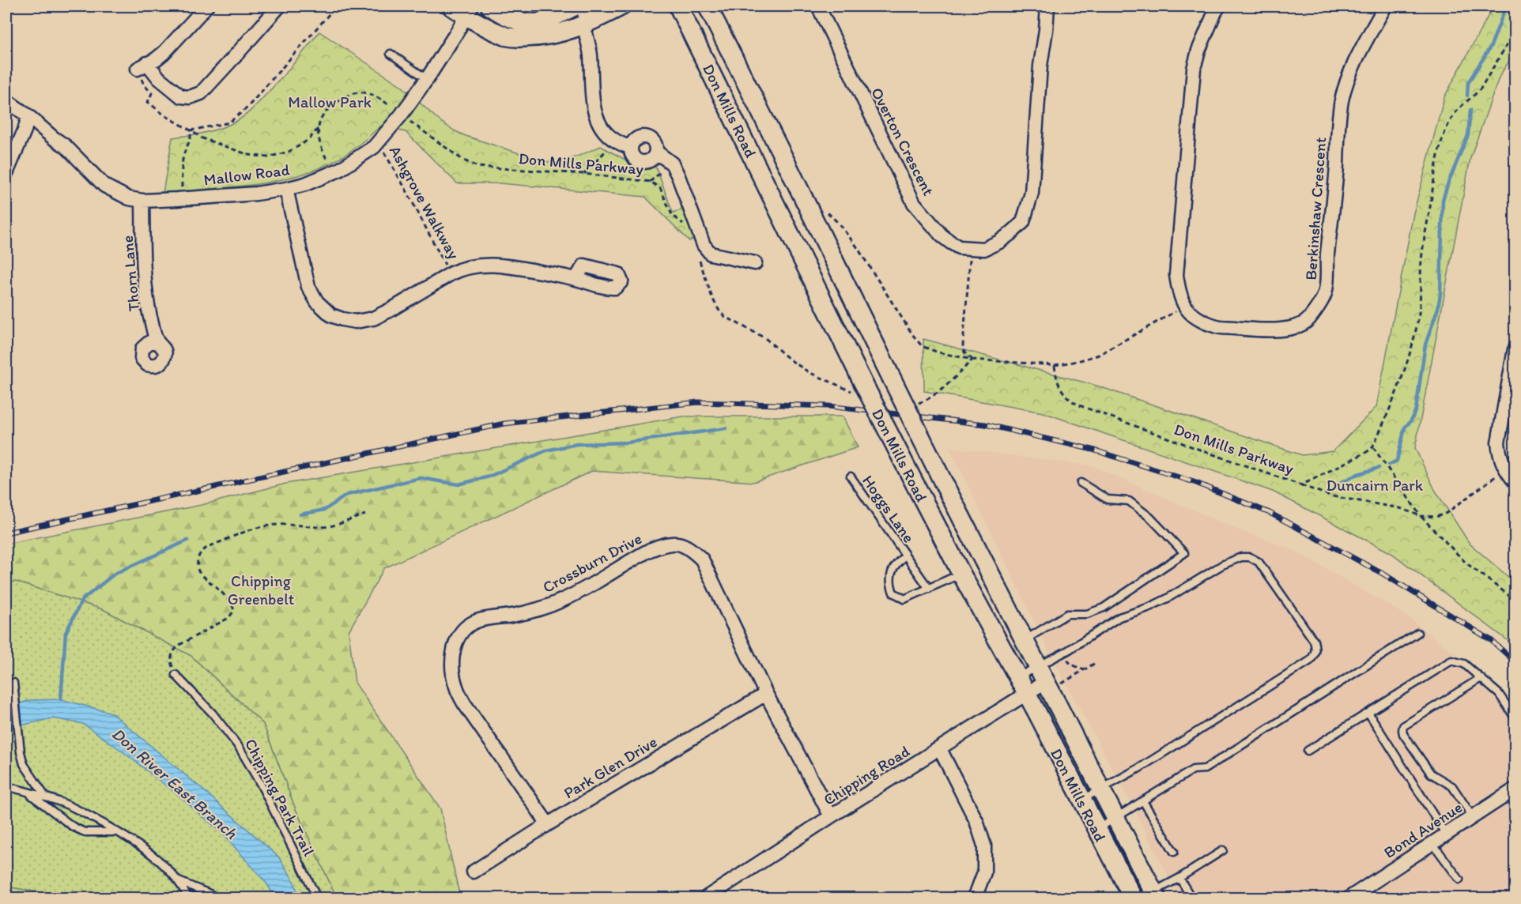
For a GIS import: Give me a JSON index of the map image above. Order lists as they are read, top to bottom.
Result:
{
  "streets": {
    "main road": ["Don Mills Road"],
    "street": [
      "Overton Crescent",
      "Mallow Road",
      "Berkinshaw Crescent",
      "Thorn Lane",
      "Crossburn Drive",
      "Park Glen Drive",
      "Chipping Road",
      "Bond Avenue"
    ],
    "lane": ["Hoggs Lane", "Chipping Park Trail"],
    "path": ["Don Mills Parkway", "Ashgrove Walkway"]
  },
  "crossings": [
    ["Don Mills Road", "Hoggs Lane"],
    ["Don Mills Road", "Chipping Road"],
    ["Don Mills Parkway", "Mallow Road"],
    ["Mallow Road", "Thorn Lane"],
    ["Crossburn Drive", "Park Glen Drive"],
    ["Crossburn Drive", "Chipping Road"]
  ],
  "water": ["Don River East Branch"],
  "parks": ["Mallow Park", "Duncairn Park", "Chipping Greenbelt"]
}
